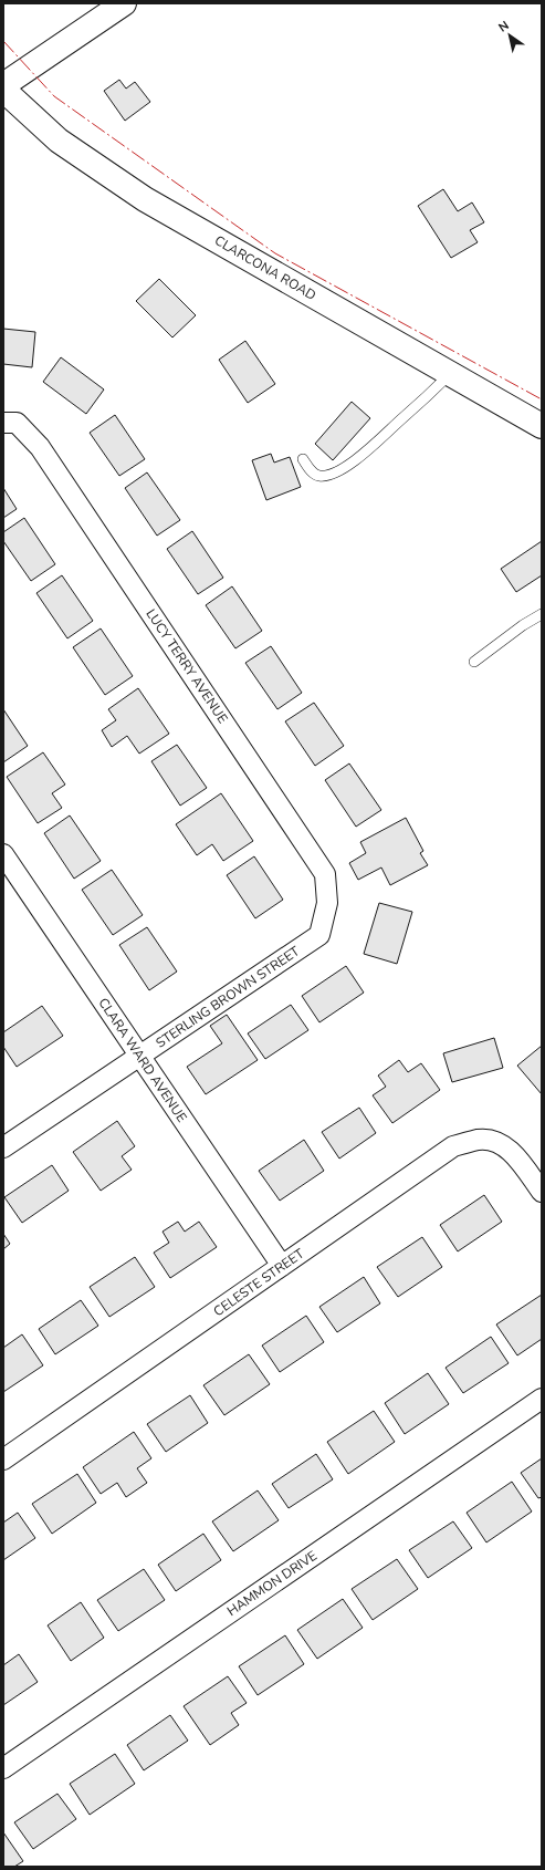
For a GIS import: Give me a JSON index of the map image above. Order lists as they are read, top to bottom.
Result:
{
  "streets": {
    "main road": ["CLARCONA ROAD"],
    "street": [
      "LUCY TERRY AVENUE",
      "STERLING BROWN STREET",
      "CLARA WARD AVENUE",
      "CELESTE STREET",
      "HAMMON DRIVE"
    ]
  },
  "crossings": [
    ["LUCY TERRY AVENUE", "STERLING BROWN STREET"],
    ["STERLING BROWN STREET", "CLARA WARD AVENUE"],
    ["CLARA WARD AVENUE", "CELESTE STREET"]
  ],
  "north": "top left"
}
